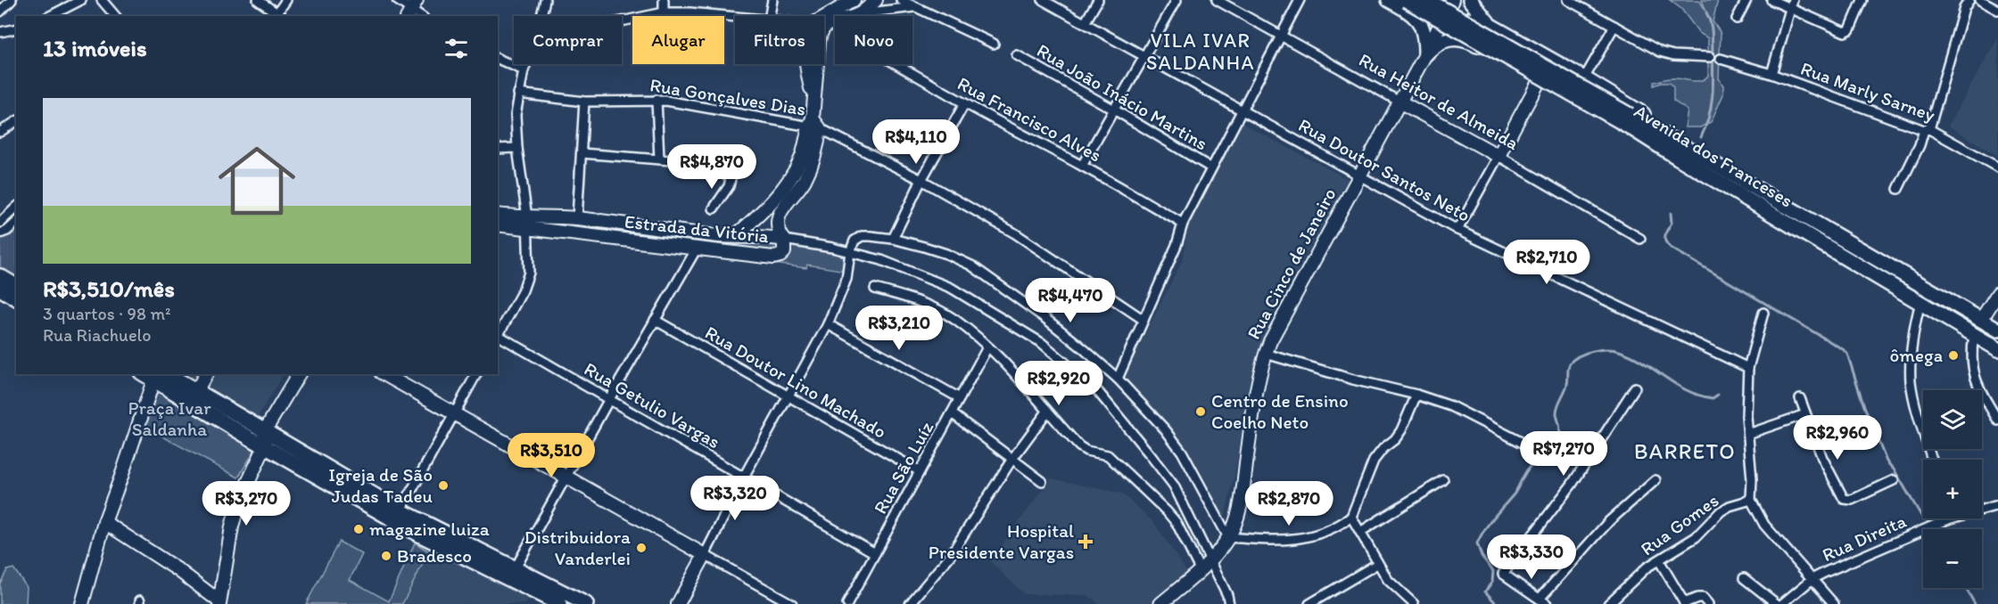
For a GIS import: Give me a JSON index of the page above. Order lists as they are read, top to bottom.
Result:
{
  "streets": {
    "main road": ["Avenida dos Franceses"],
    "street": [
      "Rua Marly Sarney",
      "Rua Gonçalves Dias",
      "Rua João Inácio Martins",
      "Rua Heitor de Almeida",
      "Rua Francisco Alves",
      "Rua Doutor Santos Neto",
      "Estrada da Vitória",
      "Rua Cinco de Janeiro",
      "Rua Doutor Lino Machado",
      "Rua Getulio Vargas",
      "Rua São Luíz",
      "Rua Gomes",
      "Rua Direita"
    ]
  },
  "crossings": [
    ["Rua Heitor de Almeida", "Rua Cinco de Janeiro"],
    ["Rua Doutor Santos Neto", "Rua Cinco de Janeiro"],
    ["Rua Doutor Lino Machado", "Rua São Luíz"],
    ["Rua Getulio Vargas", "Rua São Luíz"]
  ],
  "districts": ["VILA IVAR SALDANHA", "BARRETO"],
  "parks": ["Praça Ivar Saldanha"],
  "places": {
    "other": [
      "ômega",
      "Centro de Ensino Coelho Neto",
      "Igreja de São Judas Tadeu",
      "magazine luiza",
      "Distribuidora Vanderlei",
      "Bradesco"
    ],
    "health": ["Hospital Presidente Vargas"]
  },
  "page": {
    "chip": [
      "Comprar",
      "Alugar",
      "Filtros",
      "Novo"
    ],
    "heading": "13 imóveis",
    "list": [
      {
        "name": "R$3,510/mês",
        "note": "3 quartos · 98 m² · Rua Riachuelo"
      }
    ],
    "price": [
      "R$4,110",
      "R$4,870",
      "R$2,710",
      "R$4,470",
      "R$3,210",
      "R$2,920",
      "R$2,960",
      "R$7,270",
      "R$3,510",
      "R$3,320",
      "R$3,270",
      "R$2,870",
      "R$3,330"
    ],
    "map_buttons": ["+", "−"]
  }
}
